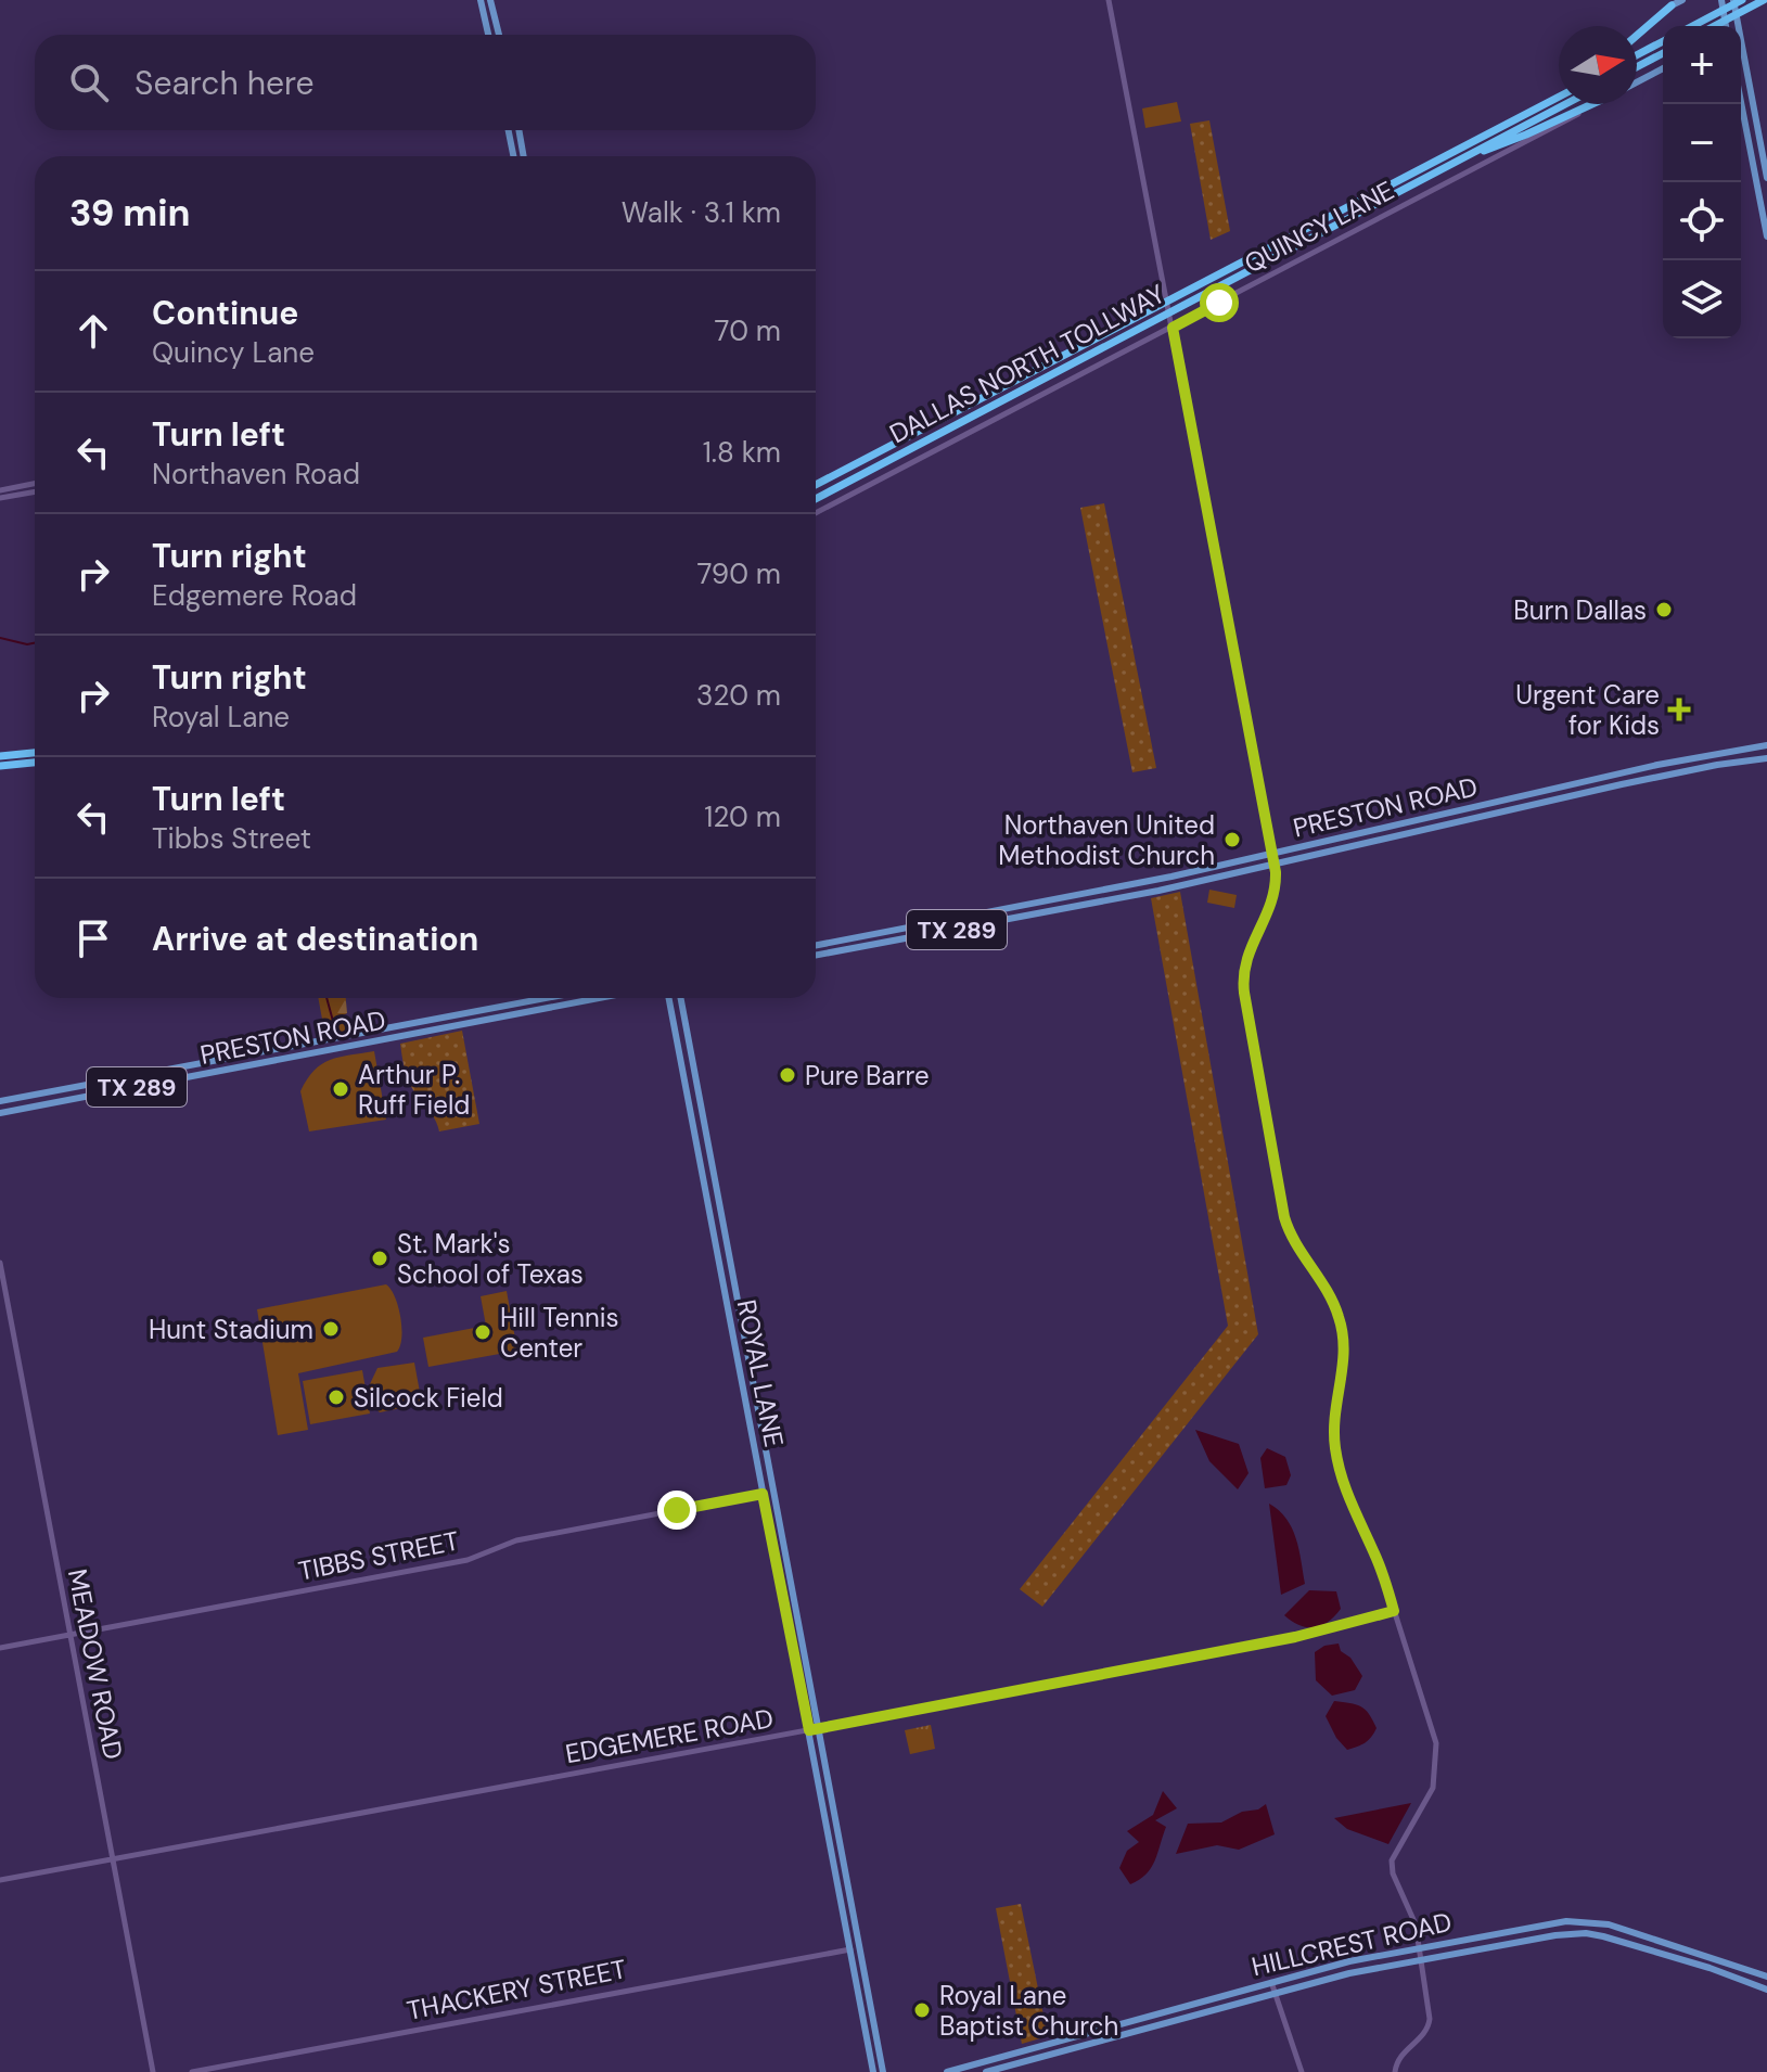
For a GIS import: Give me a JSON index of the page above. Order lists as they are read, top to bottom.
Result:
{
  "streets": {
    "highway": ["DALLAS NORTH TOLLWAY"],
    "main road": [
      "QUINCY LANE",
      "PRESTON ROAD",
      "TX 289",
      "ROYAL LANE",
      "HILLCREST ROAD"
    ],
    "street": [
      "TIBBS STREET",
      "MEADOW ROAD",
      "EDGEMERE ROAD",
      "THACKERY STREET"
    ]
  },
  "crossings": [
    ["ROYAL LANE", "TIBBS STREET"],
    ["ROYAL LANE", "EDGEMERE ROAD"],
    ["ROYAL LANE", "THACKERY STREET"],
    ["TIBBS STREET", "MEADOW ROAD"],
    ["MEADOW ROAD", "EDGEMERE ROAD"]
  ],
  "places": {
    "other": [
      "Burn Dallas",
      "Northaven United Methodist Church",
      "Pure Barre",
      "Arthur P. Ruff Field",
      "St. Mark's School of Texas",
      "Hunt Stadium",
      "Hill Tennis Center",
      "Silcock Field",
      "Royal Lane Baptist Church"
    ],
    "health": ["Urgent Care for Kids"]
  },
  "north": "right",
  "page": {
    "map_buttons": ["+", "−"],
    "search": "Search here",
    "heading": ["39 min", "Walk · 3.1 km"],
    "list": [
      ["Continue", "Quincy Lane", "70 m"],
      ["Turn left", "Northaven Road", "1.8 km"],
      ["Turn right", "Edgemere Road", "790 m"],
      ["Turn right", "Royal Lane", "320 m"],
      ["Turn left", "Tibbs Street", "120 m"],
      "Arrive at destination"
    ]
  }
}
